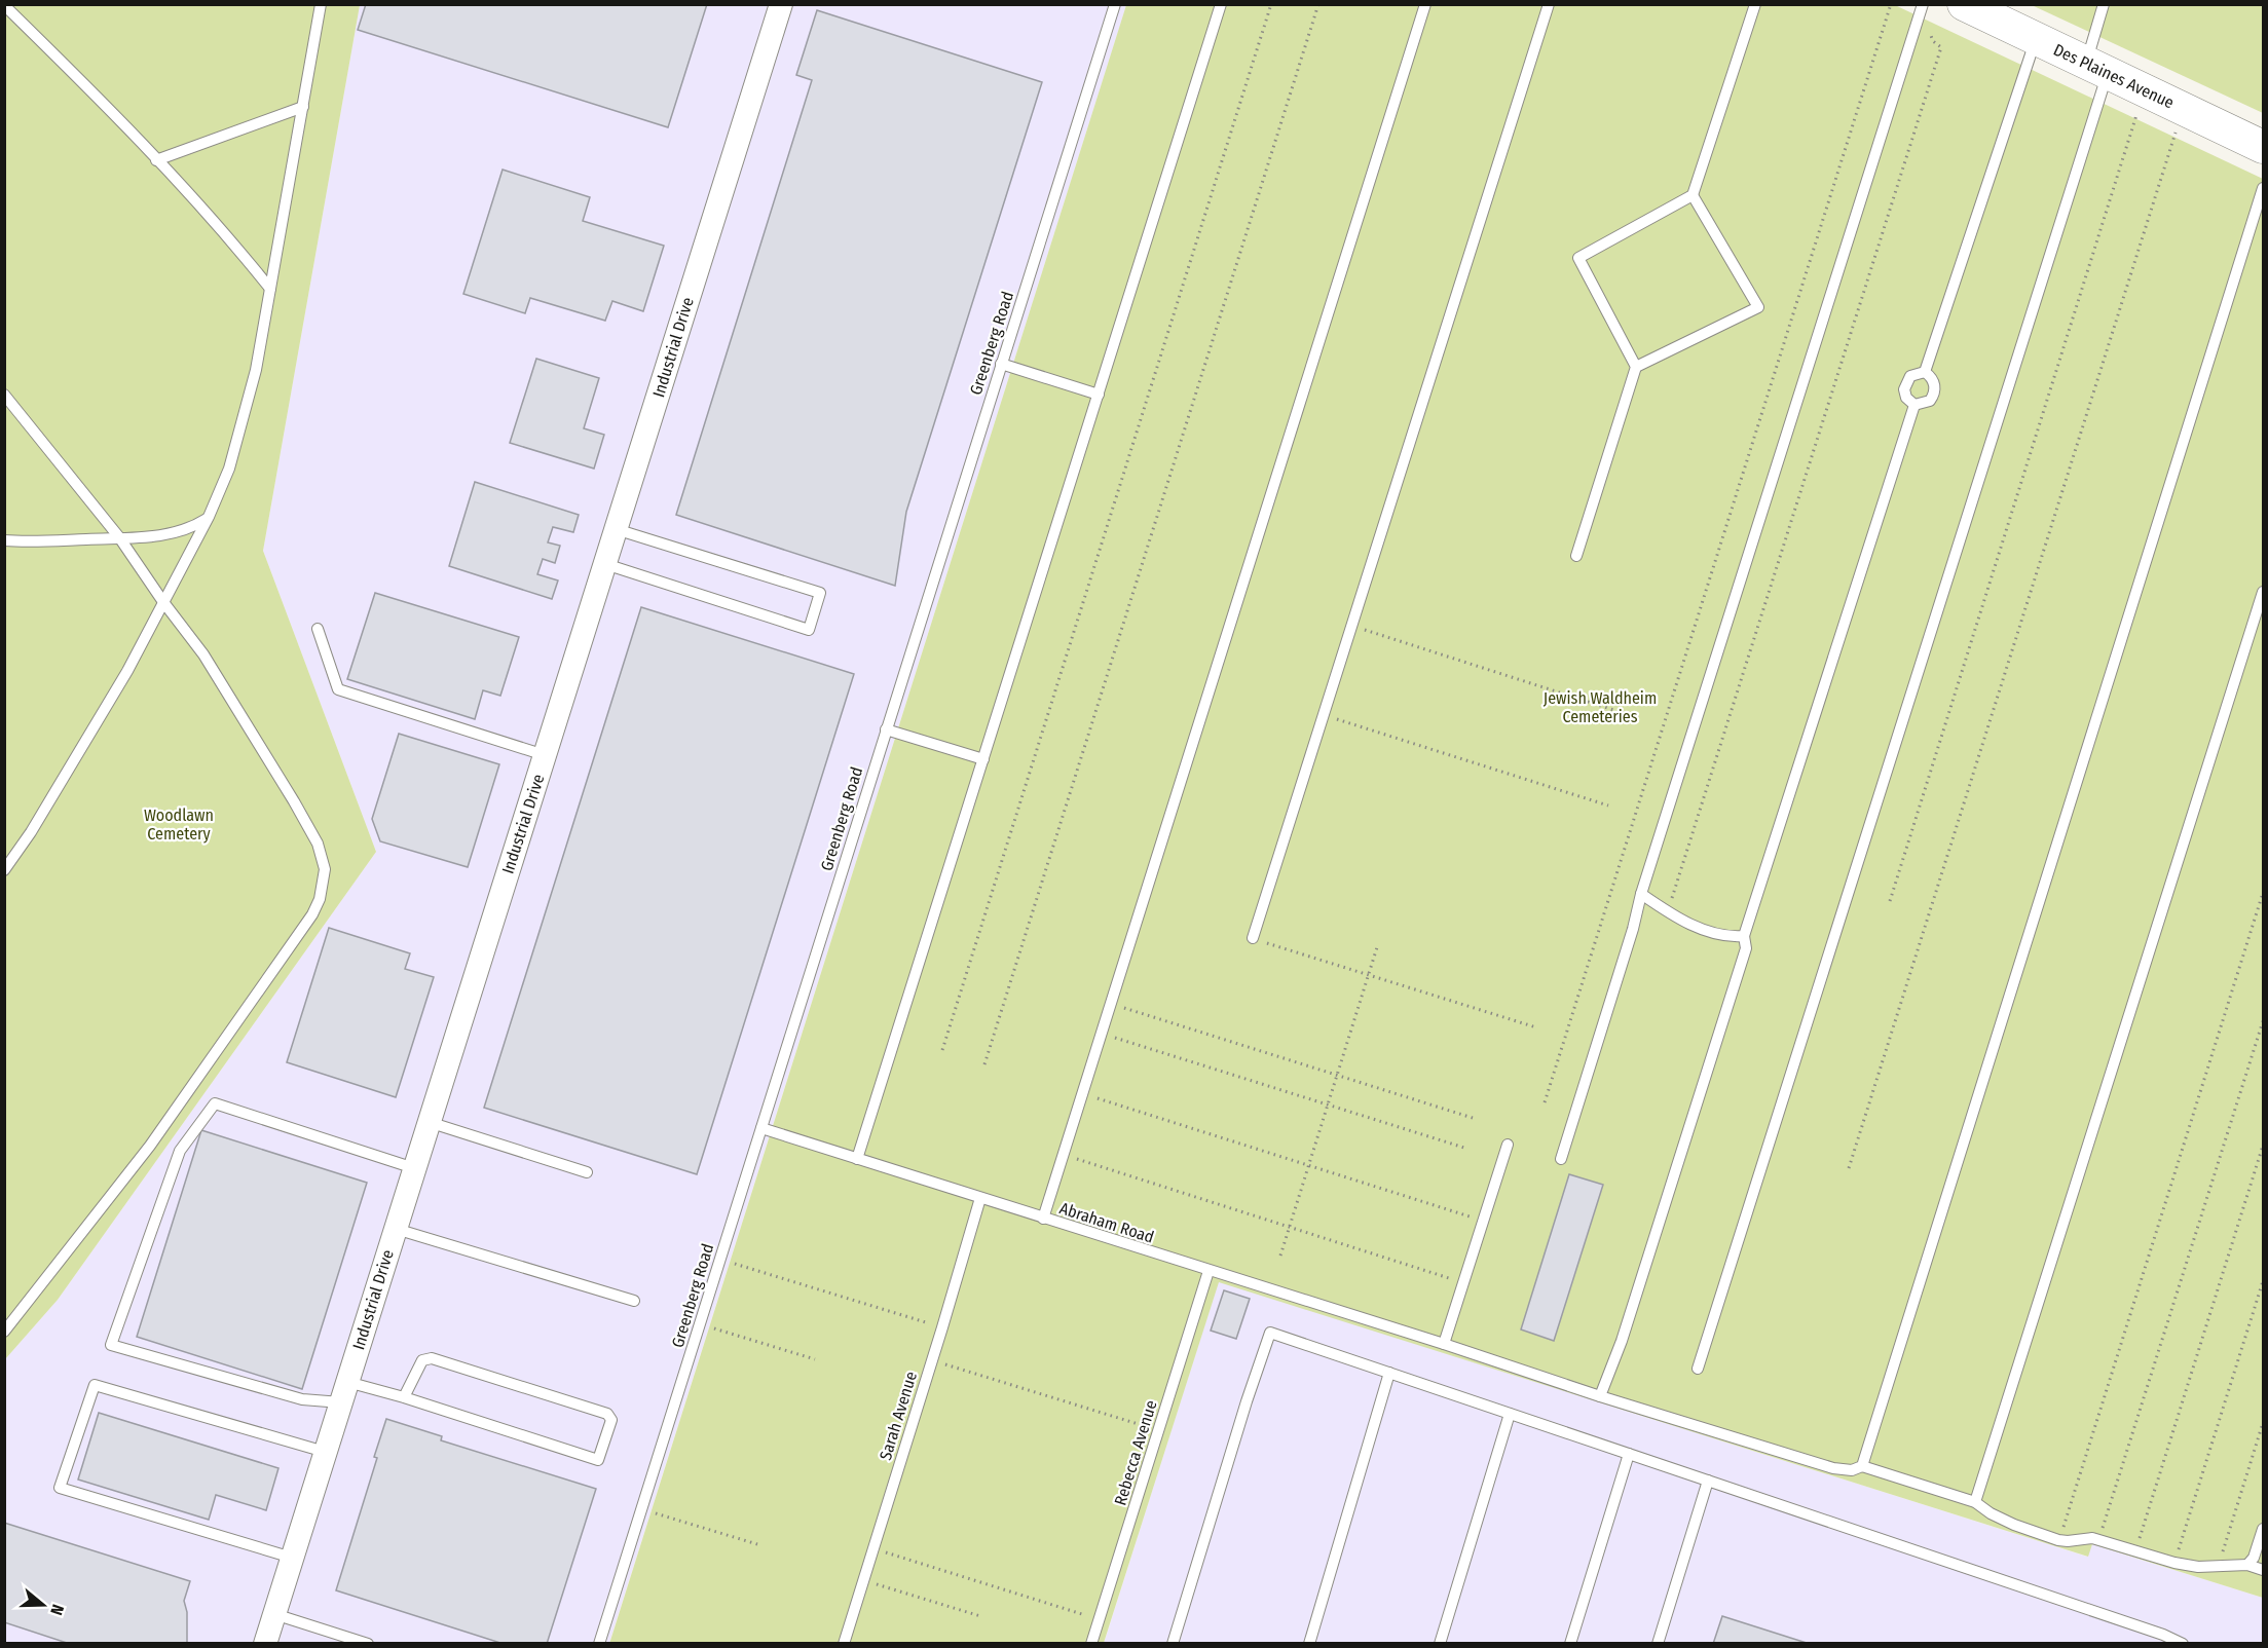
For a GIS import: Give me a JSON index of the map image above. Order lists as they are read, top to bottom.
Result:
{
  "streets": {
    "main road": ["Des Plaines Avenue"],
    "street": ["Industrial Drive"],
    "lane": [
      "Greenberg Road",
      "Abraham Road",
      "Sarah Avenue",
      "Rebecca Avenue"
    ]
  },
  "crossings": [
    ["Greenberg Road", "Abraham Road"],
    ["Abraham Road", "Sarah Avenue"],
    ["Abraham Road", "Rebecca Avenue"]
  ],
  "parks": ["Jewish Waldheim Cemeteries", "Woodlawn Cemetery"],
  "north": "right"
}
